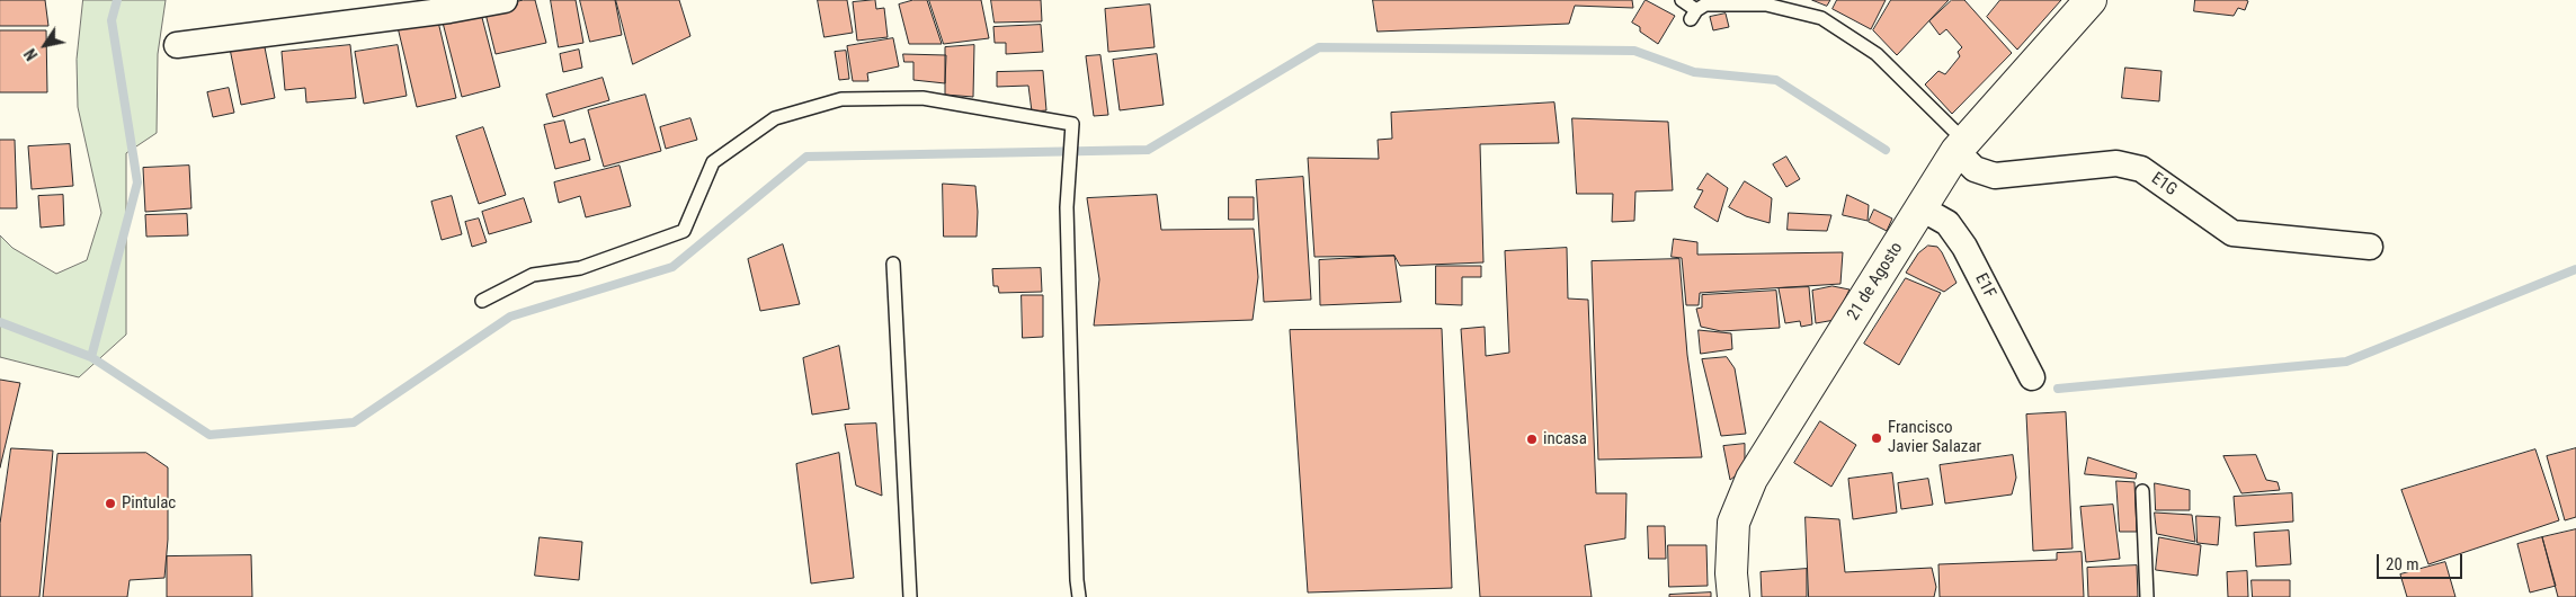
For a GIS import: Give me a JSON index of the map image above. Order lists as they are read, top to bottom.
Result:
{
  "streets": {
    "street": ["E1G", "21 de Agosto", "E1F"]
  },
  "crossings": [
    ["E1G", "21 de Agosto"],
    ["21 de Agosto", "E1F"]
  ],
  "places": ["Francisco Javier Salazar", "incasa", "Pintulac"],
  "scale_bar": "20 m",
  "north": "bottom left"
}
